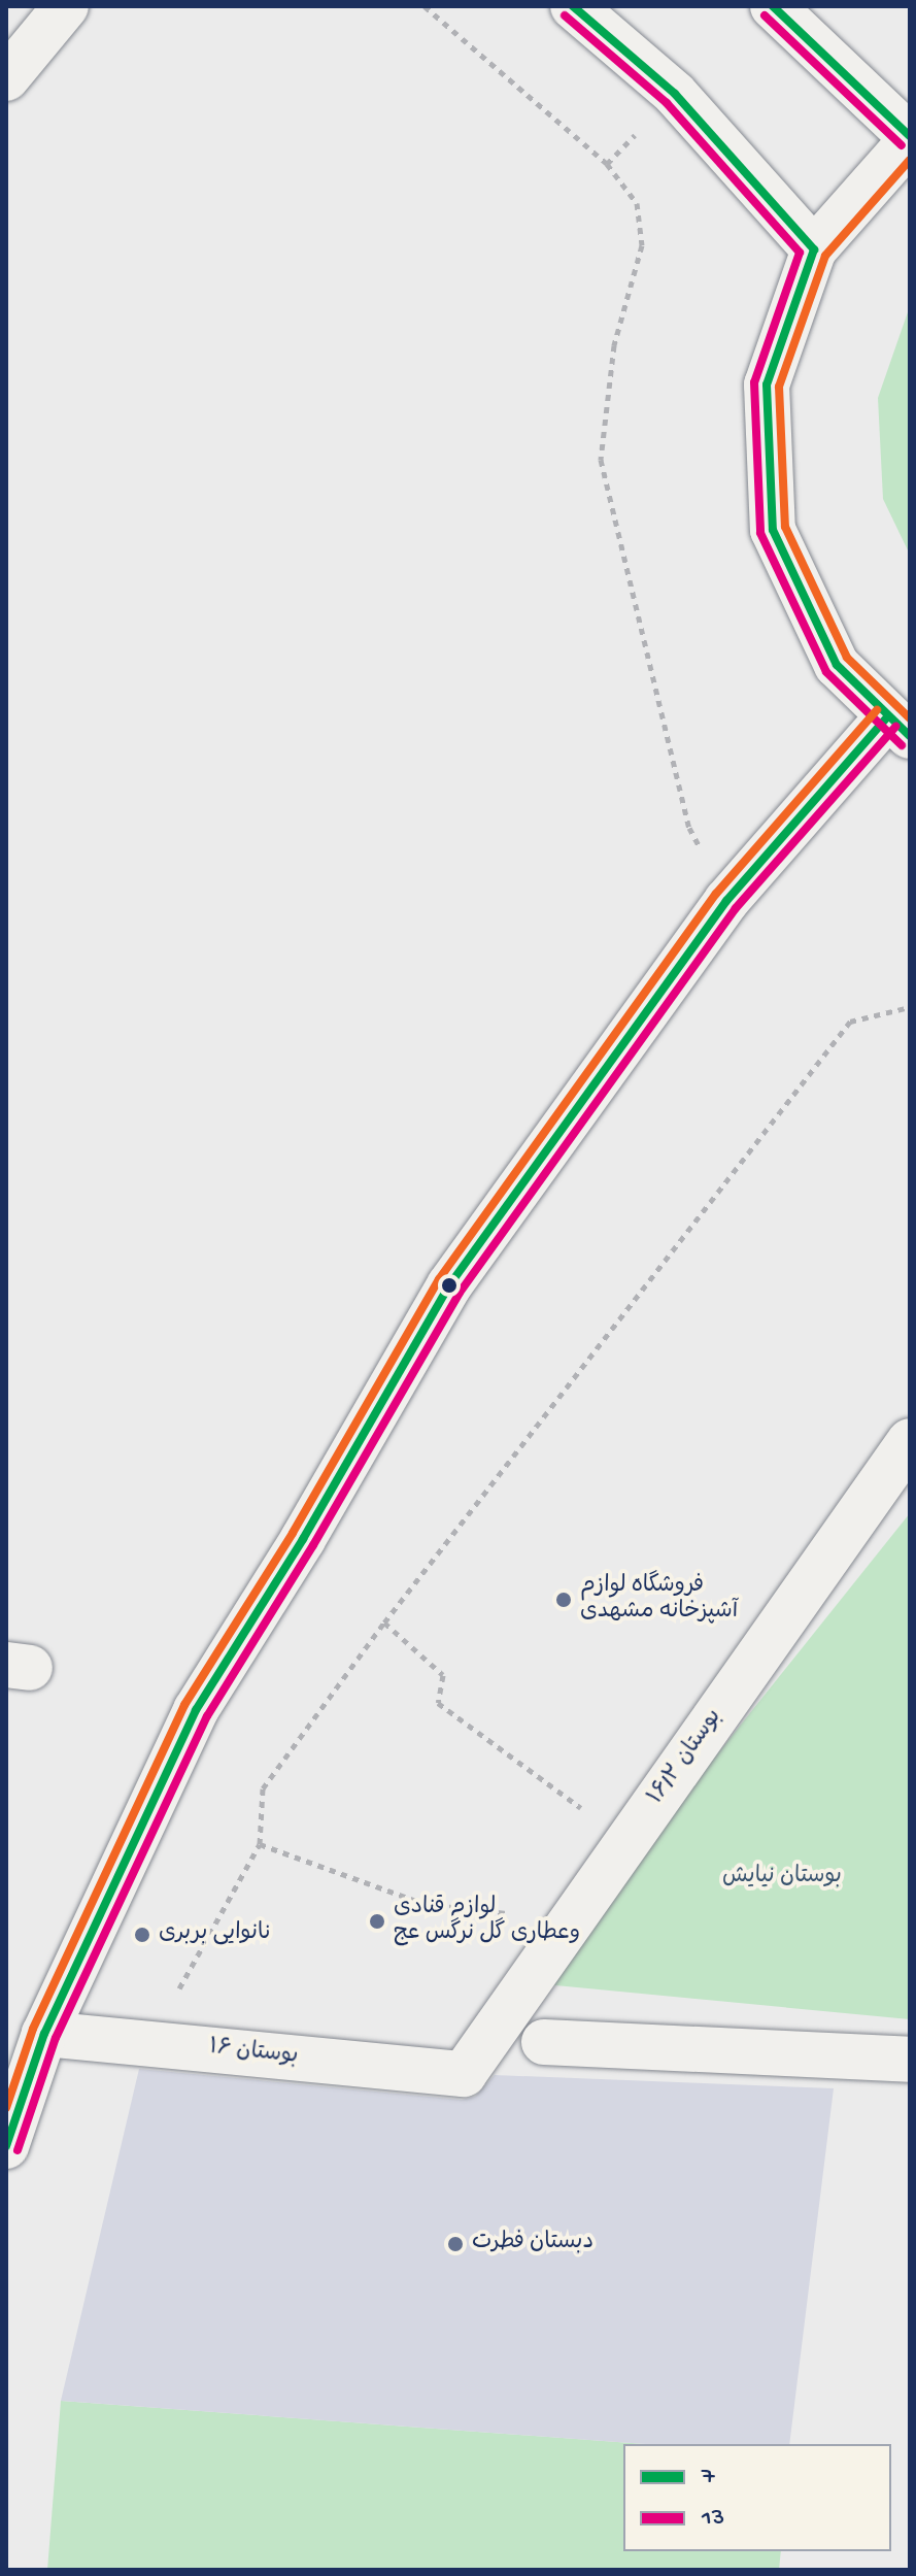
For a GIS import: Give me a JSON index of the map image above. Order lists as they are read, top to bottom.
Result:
{
  "streets": {
    "street": ["بوستان ۱۶/۲", "بوستان ۱۶"]
  },
  "crossings": [
    ["بوستان ۱۶/۲", "بوستان ۱۶"]
  ],
  "parks": ["بوستان نیایش"],
  "places": [
    "فروشگاه لوازم آشپزخانه مشهدی",
    "لوازم قنادی وعطاری گل نرگس عج",
    "نانوایی بربری",
    "دبستان فطرت"
  ],
  "lines": ["transit line 7", "transit line 13"],
  "legend": ["7", "13"]
}
